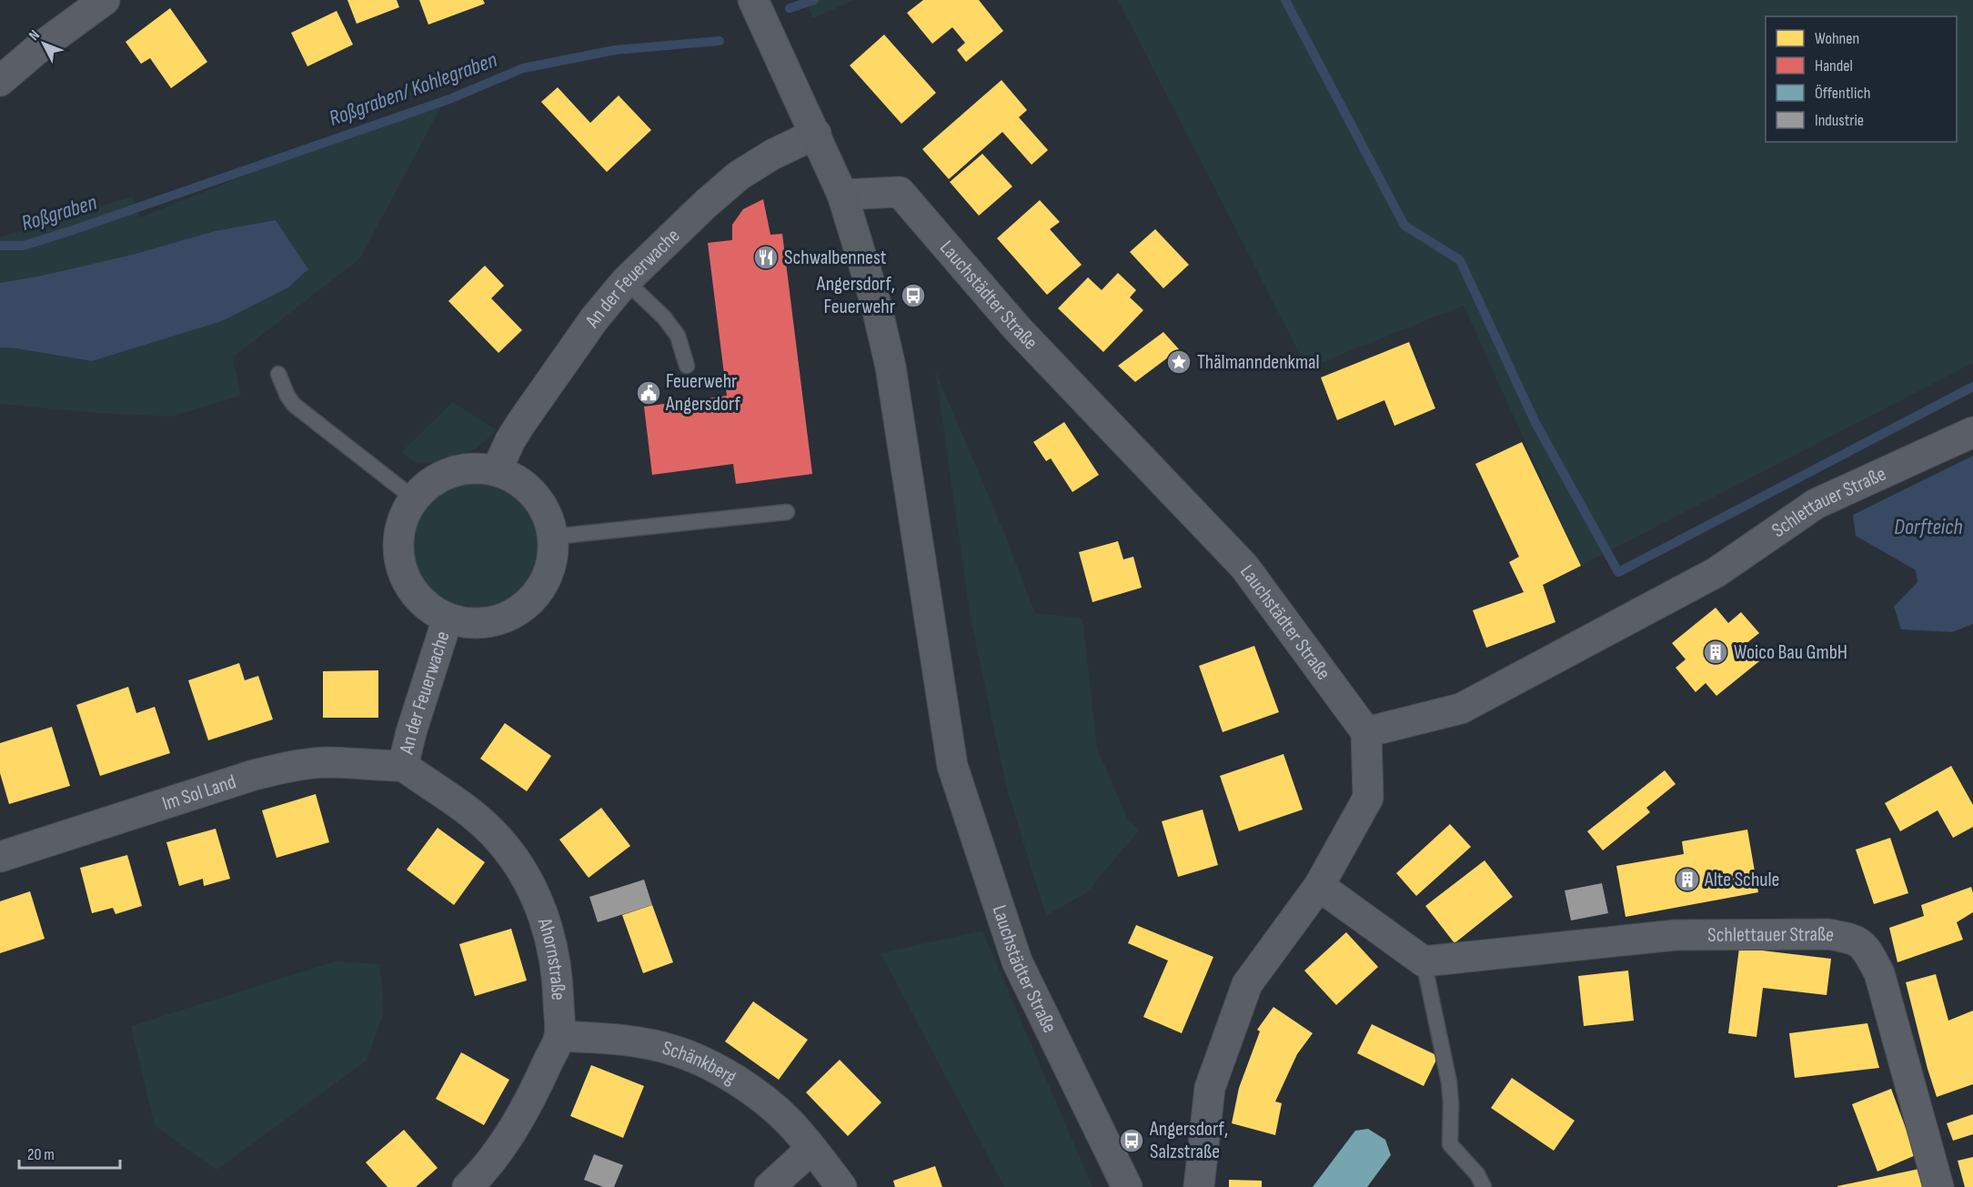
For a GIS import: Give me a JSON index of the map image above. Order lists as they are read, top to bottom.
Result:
{
  "streets": {
    "main road": ["Lauchstädter Straße"],
    "street": [
      "An der Feuerwache",
      "Schlettauer Straße",
      "Im Sol Land",
      "Ahornstraße",
      "Schänkberg"
    ]
  },
  "crossings": [
    ["An der Feuerwache", "Lauchstädter Straße"],
    ["An der Feuerwache", "Im Sol Land"],
    ["An der Feuerwache", "Ahornstraße"],
    ["Lauchstädter Straße", "Schlettauer Straße"],
    ["Im Sol Land", "Ahornstraße"],
    ["Ahornstraße", "Schänkberg"]
  ],
  "water": ["Roßgraben/ Kohlegraben", "Roßgraben", "Dorfteich"],
  "places": {
    "restaurant": ["Schwalbennest"],
    "bus stop": ["Angersdorf, Feuerwehr", "Angersdorf, Salzstraße"],
    "place": ["Thälmanndenkmal"],
    "public building": ["Feuerwehr Angersdorf"],
    "building": ["Woico Bau GmbH", "Alte Schule"]
  },
  "legend": [
    "Wohnen",
    "Handel",
    "Öffentlich",
    "Industrie"
  ],
  "scale_bar": "20 m",
  "north": "top left"
}
